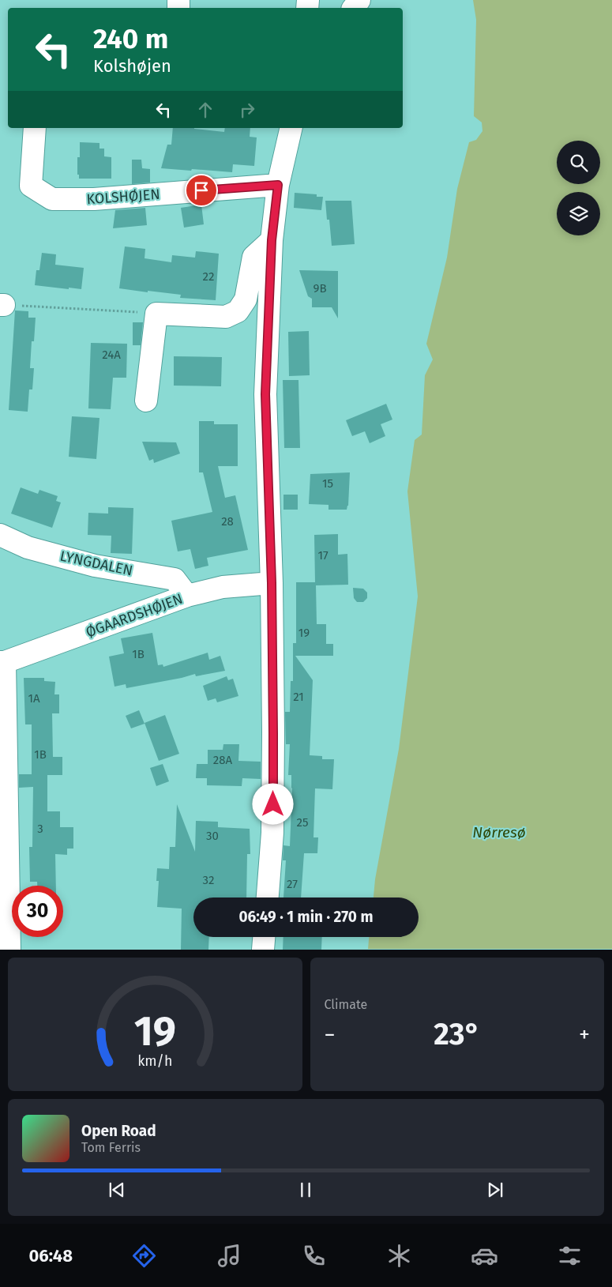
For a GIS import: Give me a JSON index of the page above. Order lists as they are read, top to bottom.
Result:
{
  "streets": {
    "street": ["KOLSHØJEN", "LYNGDALEN", "ØGAARDSHØJEN"]
  },
  "crossings": [
    ["LYNGDALEN", "ØGAARDSHØJEN"]
  ],
  "water": ["Nørresø"],
  "house_numbers": [
    "22",
    "9B",
    "24A",
    "15",
    "28",
    "17",
    "19",
    "1B",
    "21",
    "1A",
    "1B",
    "28A",
    "25",
    "3",
    "30",
    "32",
    "27"
  ],
  "page": {
    "turn": ["240 m", "Kolshøjen"],
    "limit": "30",
    "trip": "06:49 · 1 min · 270 m",
    "tile": "Climate",
    "heat": ["−", "23°", "+"],
    "song": ["Open Road", "Tom Ferris"],
    "tabs": "06:48",
    "gauge": ["19", "km/h"]
  }
}
